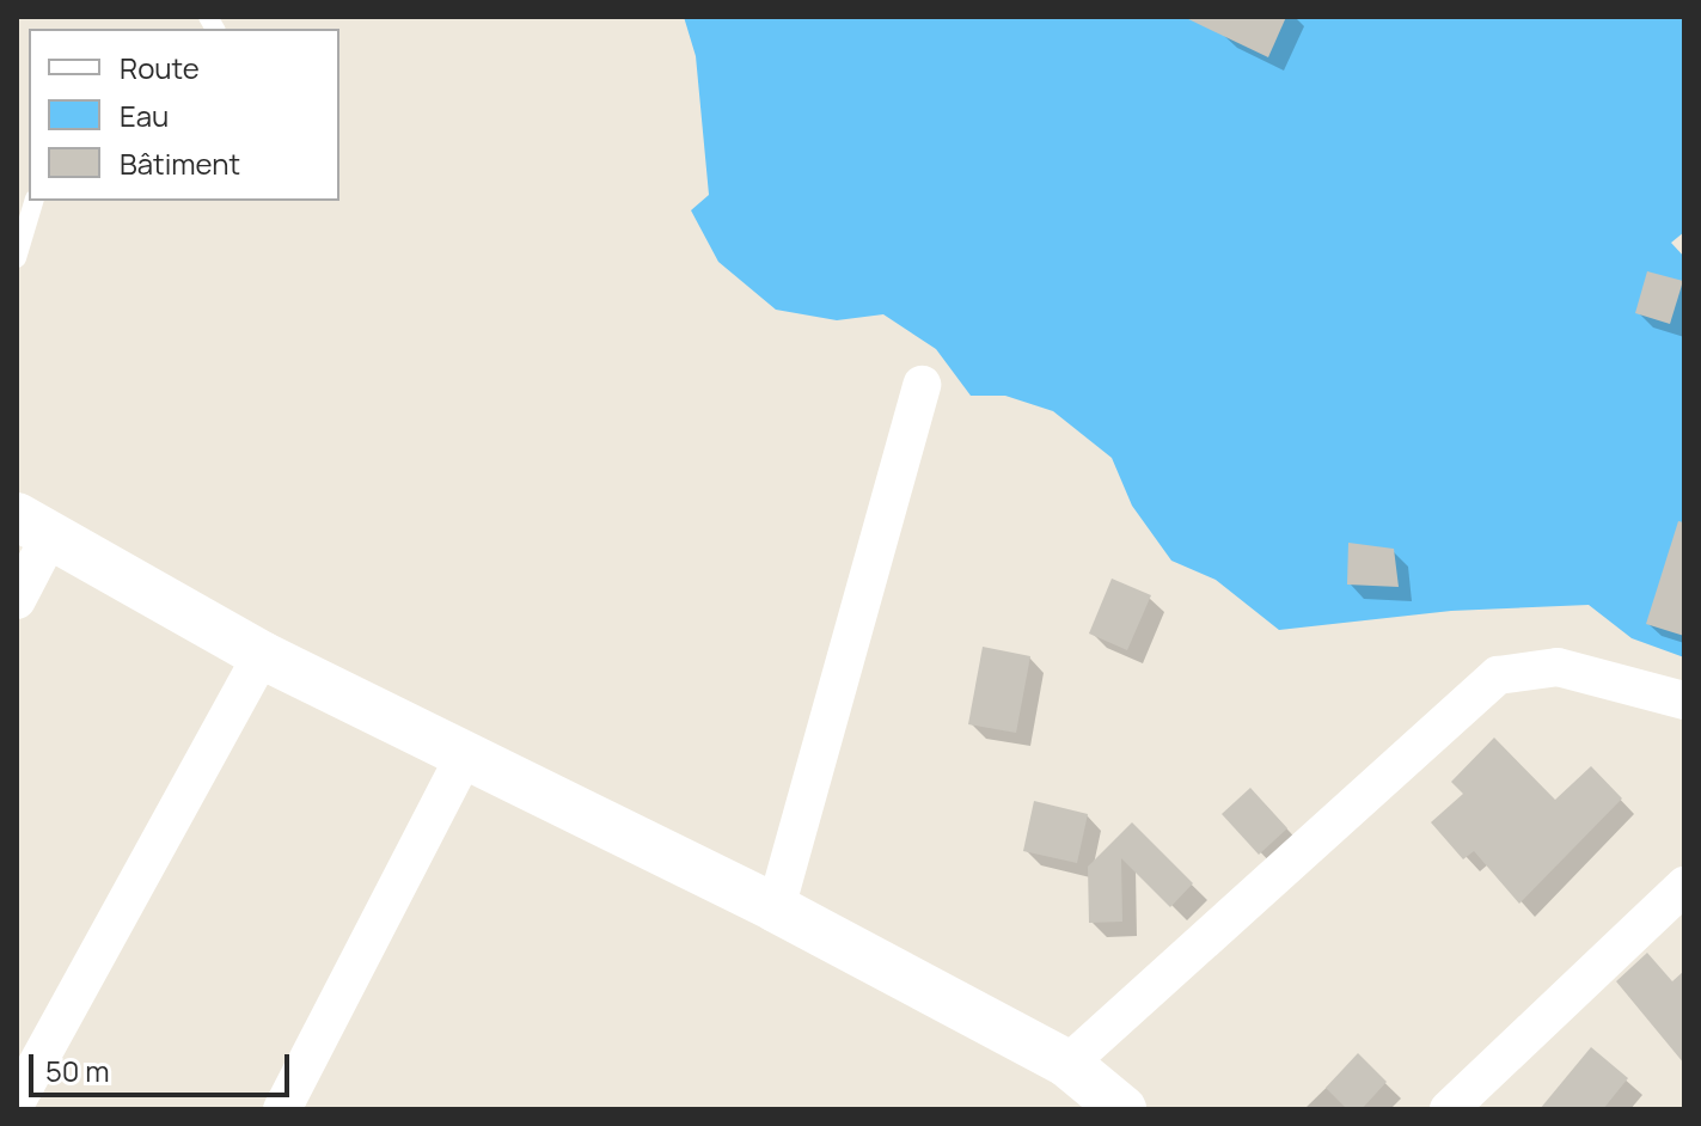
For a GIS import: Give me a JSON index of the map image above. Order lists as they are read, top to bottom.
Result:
{
  "legend": ["Route", "Eau", "Bâtiment"],
  "scale_bar": "50 m"
}
